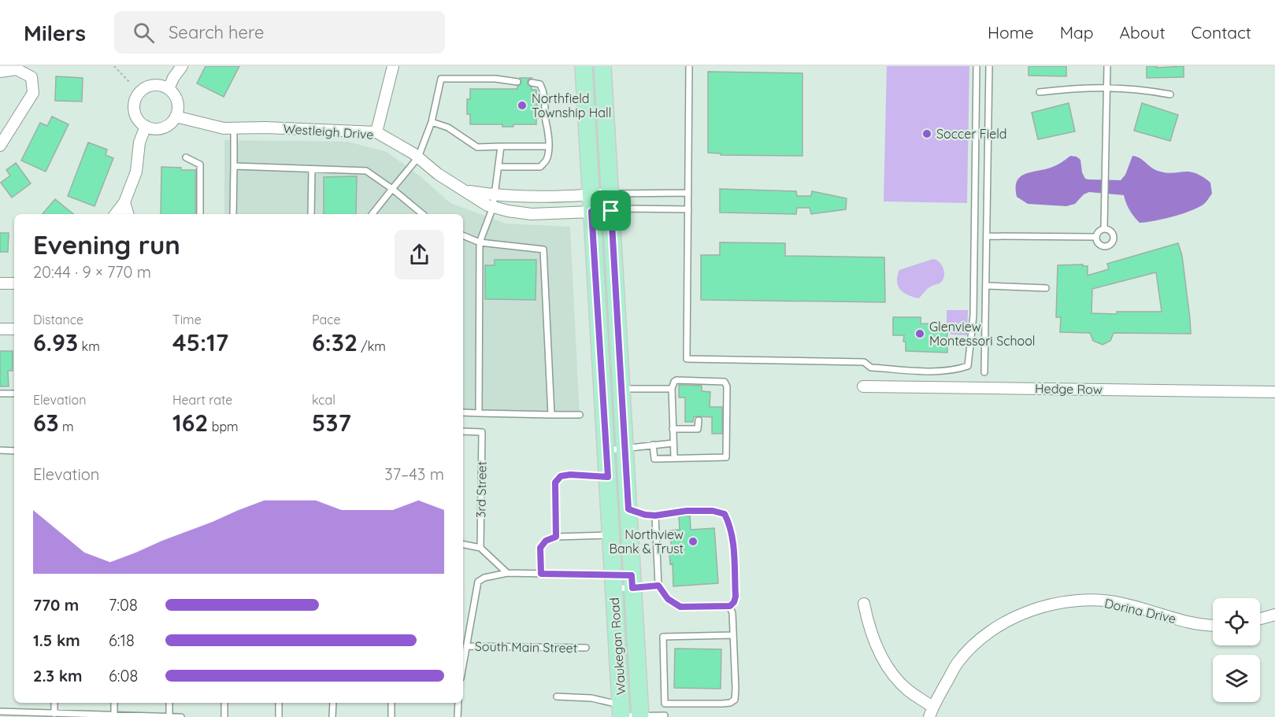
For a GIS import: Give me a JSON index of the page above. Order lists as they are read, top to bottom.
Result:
{
  "streets": {
    "main road": ["Waukegan Road"],
    "street": ["Westleigh Drive", "Hedge Row", "Dorina Drive"],
    "lane": ["3rd Street", "South Main Street"]
  },
  "crossings": [
    ["Westleigh Drive", "Waukegan Road"]
  ],
  "places": [
    "Northfield Township Hall",
    "Soccer Field",
    "Glenview Montessori School",
    "Northview Bank & Trust"
  ],
  "page": {
    "header": "Milers",
    "search": "Search here",
    "nav": [
      "Home",
      "Map",
      "About",
      "Contact"
    ],
    "heading": ["Evening run", "20:44 · 9 × 770 m"],
    "stats": [
      ["Distance", "6.93 km"],
      ["Time", "45:17"],
      ["Pace", "6:32 /km"],
      ["Elevation", "63 m"],
      ["Heart rate", "162 bpm"],
      ["kcal", "537"]
    ],
    "chart": ["Elevation", "37–43 m"],
    "list": [
      {
        "name": "770 m",
        "note": "7:08"
      },
      {
        "name": "1.5 km",
        "note": "6:18"
      },
      {
        "name": "2.3 km",
        "note": "6:08"
      }
    ]
  }
}
